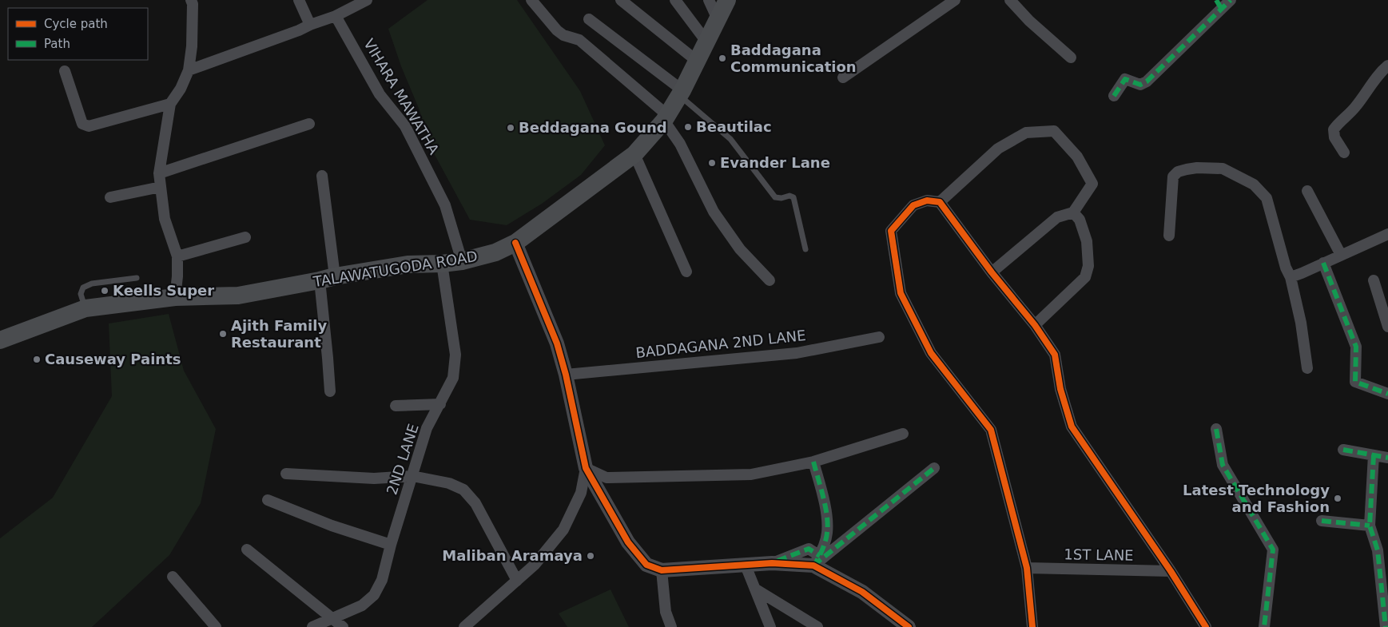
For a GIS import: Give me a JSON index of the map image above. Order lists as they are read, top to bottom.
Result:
{
  "streets": {
    "main road": ["TALAWATUGODA ROAD"],
    "street": [
      "VIHARA MAWATHA",
      "BADDAGANA 2ND LANE",
      "2ND LANE",
      "1ST LANE"
    ]
  },
  "crossings": [
    ["VIHARA MAWATHA", "TALAWATUGODA ROAD"],
    ["TALAWATUGODA ROAD", "2ND LANE"]
  ],
  "places": [
    "Baddagana Communication",
    "Beautilac",
    "Beddagana Gound",
    "Evander Lane",
    "Keells Super",
    "Ajith Family Restaurant",
    "Causeway Paints",
    "Latest Technology and Fashion",
    "Maliban Aramaya"
  ],
  "legend": ["Cycle path", "Path"]
}
